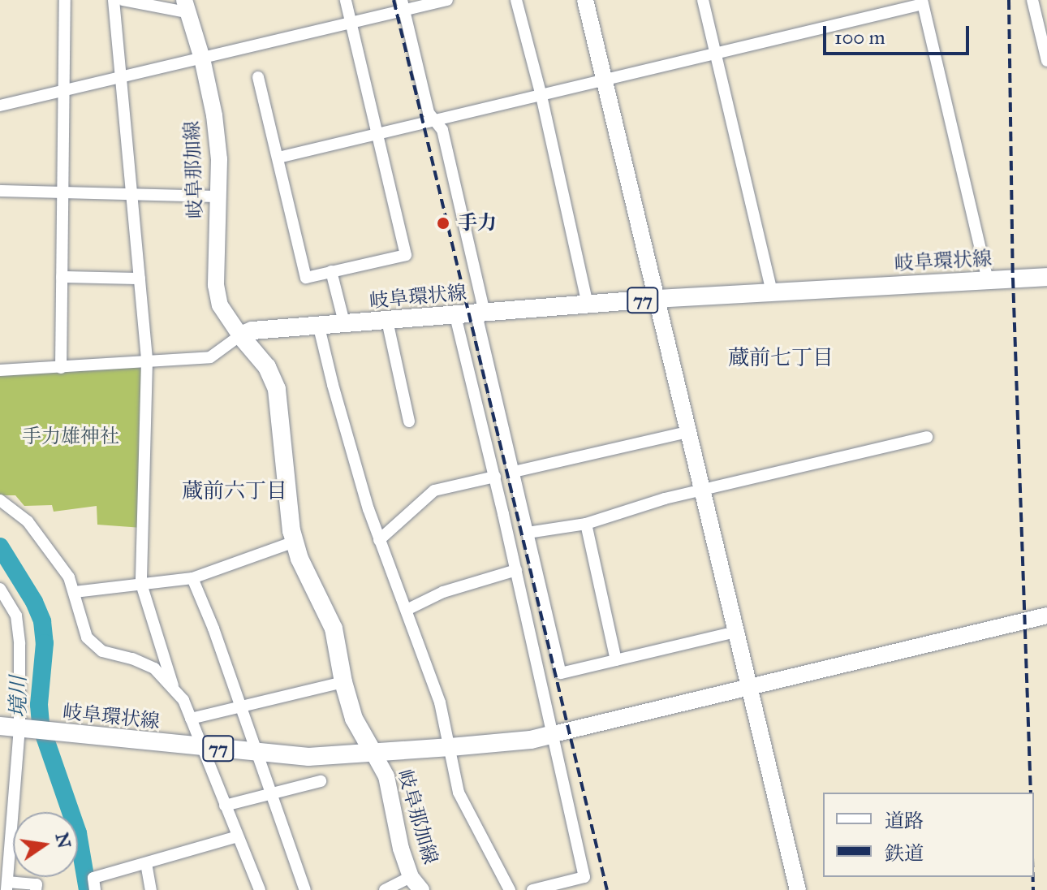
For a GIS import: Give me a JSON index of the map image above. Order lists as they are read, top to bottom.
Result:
{
  "streets": {
    "main road": ["岐阜環状線", "77"],
    "street": ["岐阜那加線"]
  },
  "crossings": [
    ["岐阜那加線", "岐阜環状線"]
  ],
  "districts": ["蔵前七丁目", "蔵前六丁目"],
  "water": ["境川"],
  "parks": ["手力雄神社"],
  "places": ["手力"],
  "legend": ["道路", "鉄道"],
  "scale_bar": "100 m",
  "north": "right"
}
